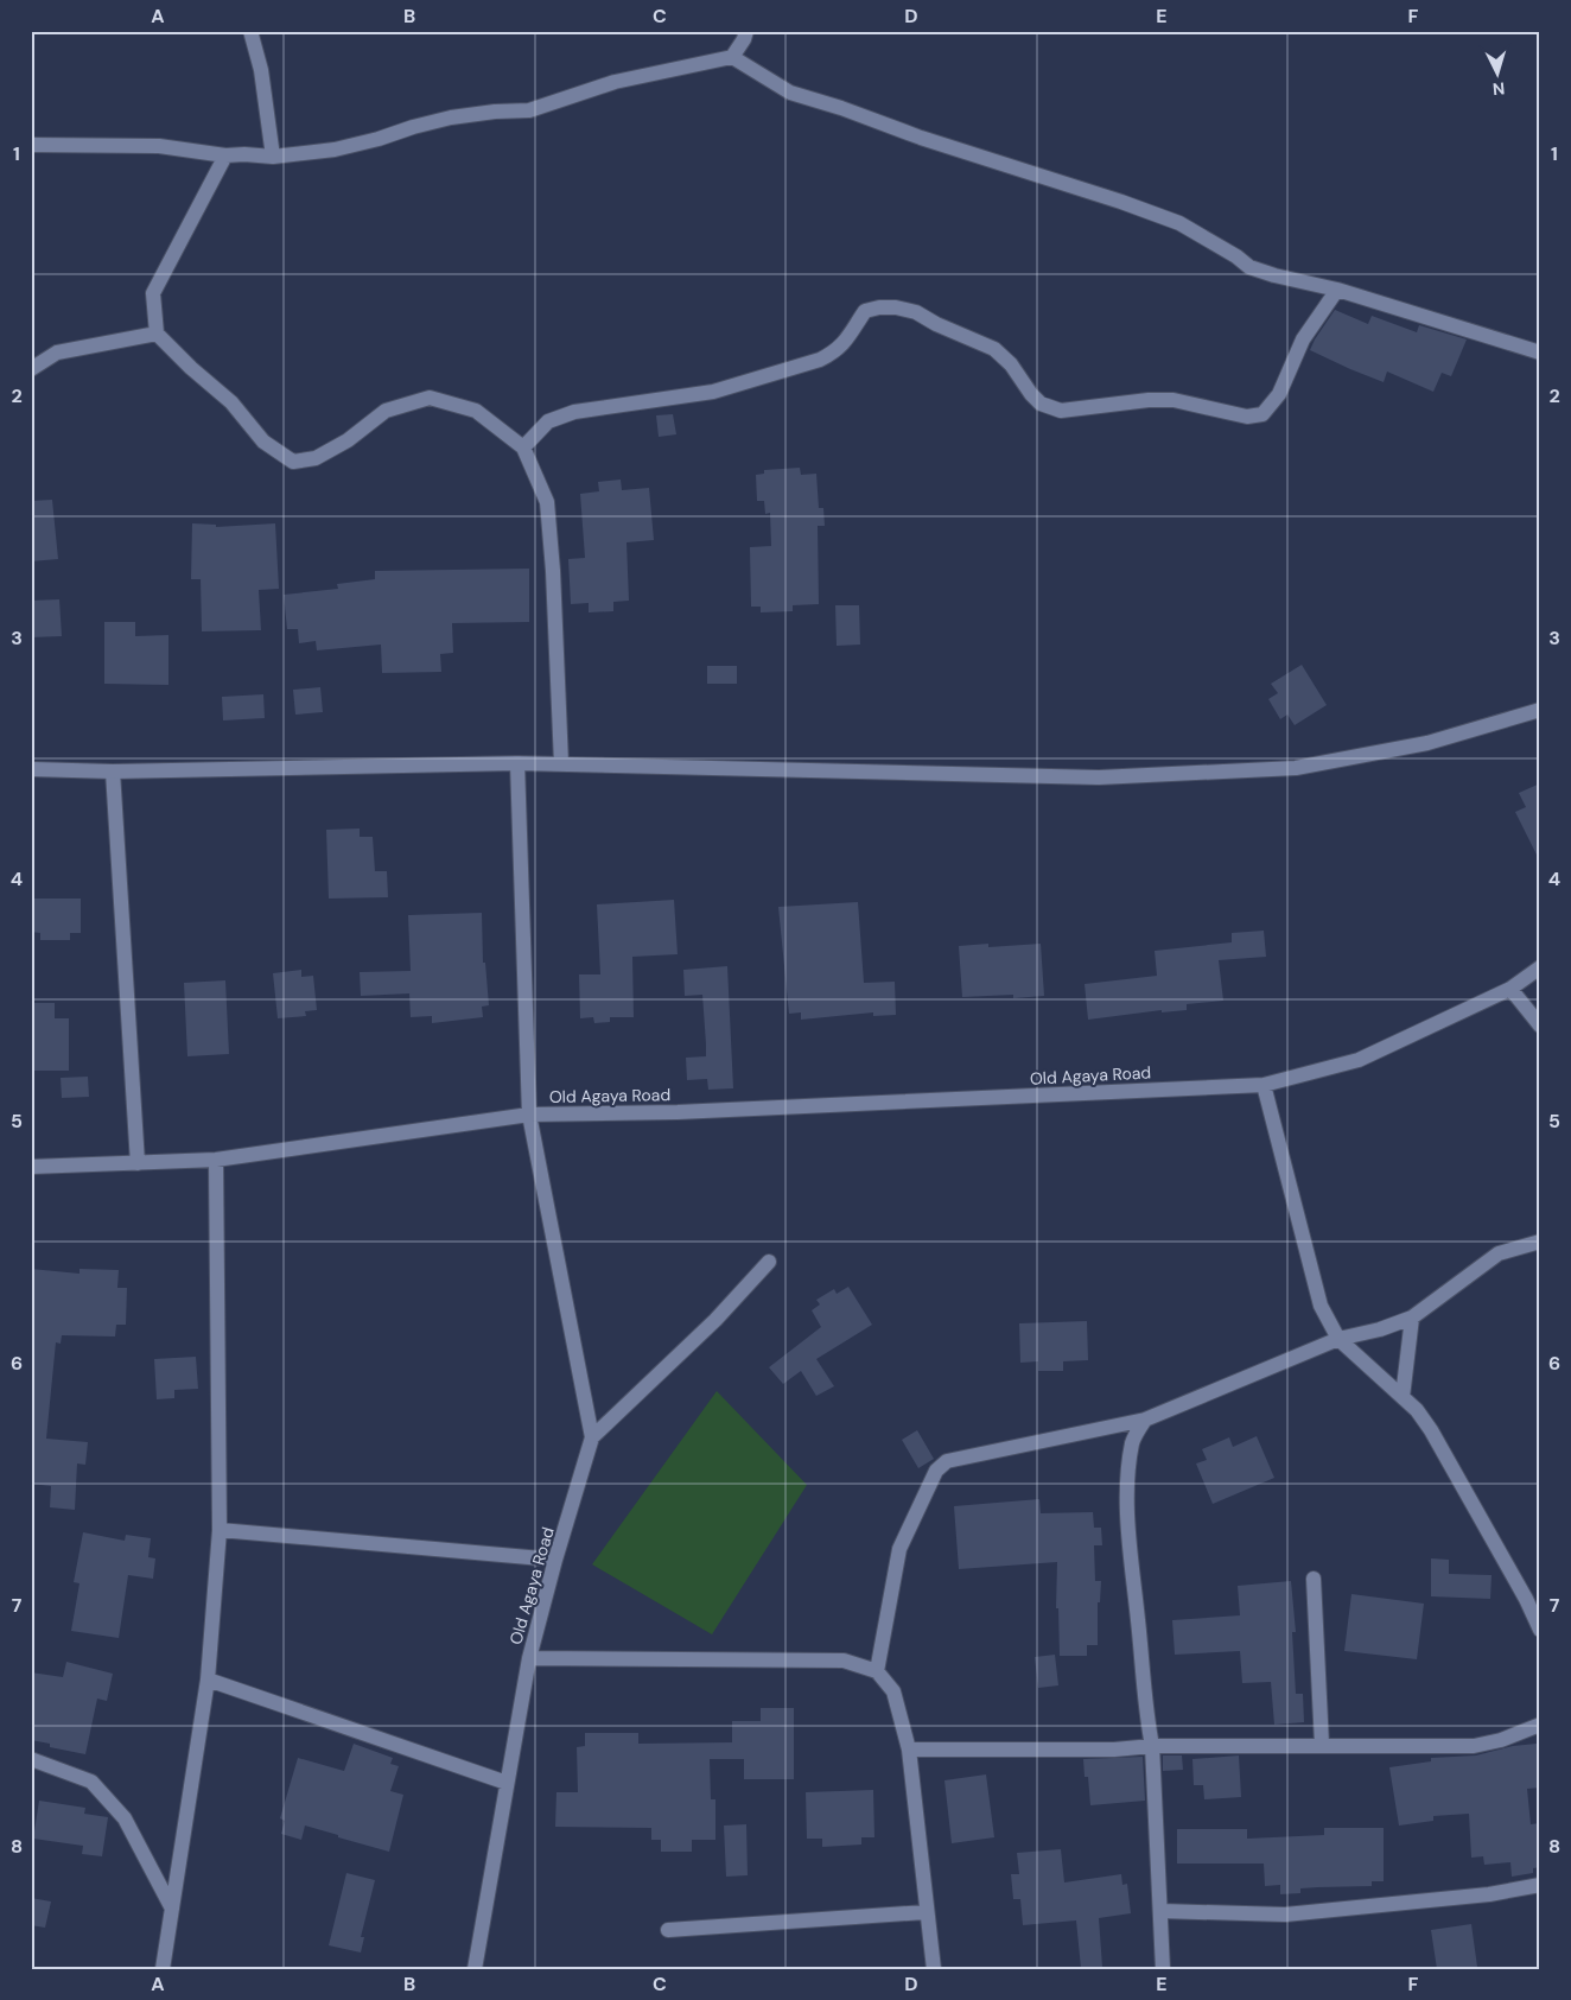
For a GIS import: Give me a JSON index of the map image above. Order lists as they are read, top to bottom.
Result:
{
  "streets": {
    "street": ["Old Agaya Road"]
  },
  "north": "bottom",
  "grid": {
    "columns": [
      "A",
      "B",
      "C",
      "D",
      "E",
      "F"
    ],
    "rows": [
      "1",
      "2",
      "3",
      "4",
      "5",
      "6",
      "7",
      "8"
    ]
  }
}
